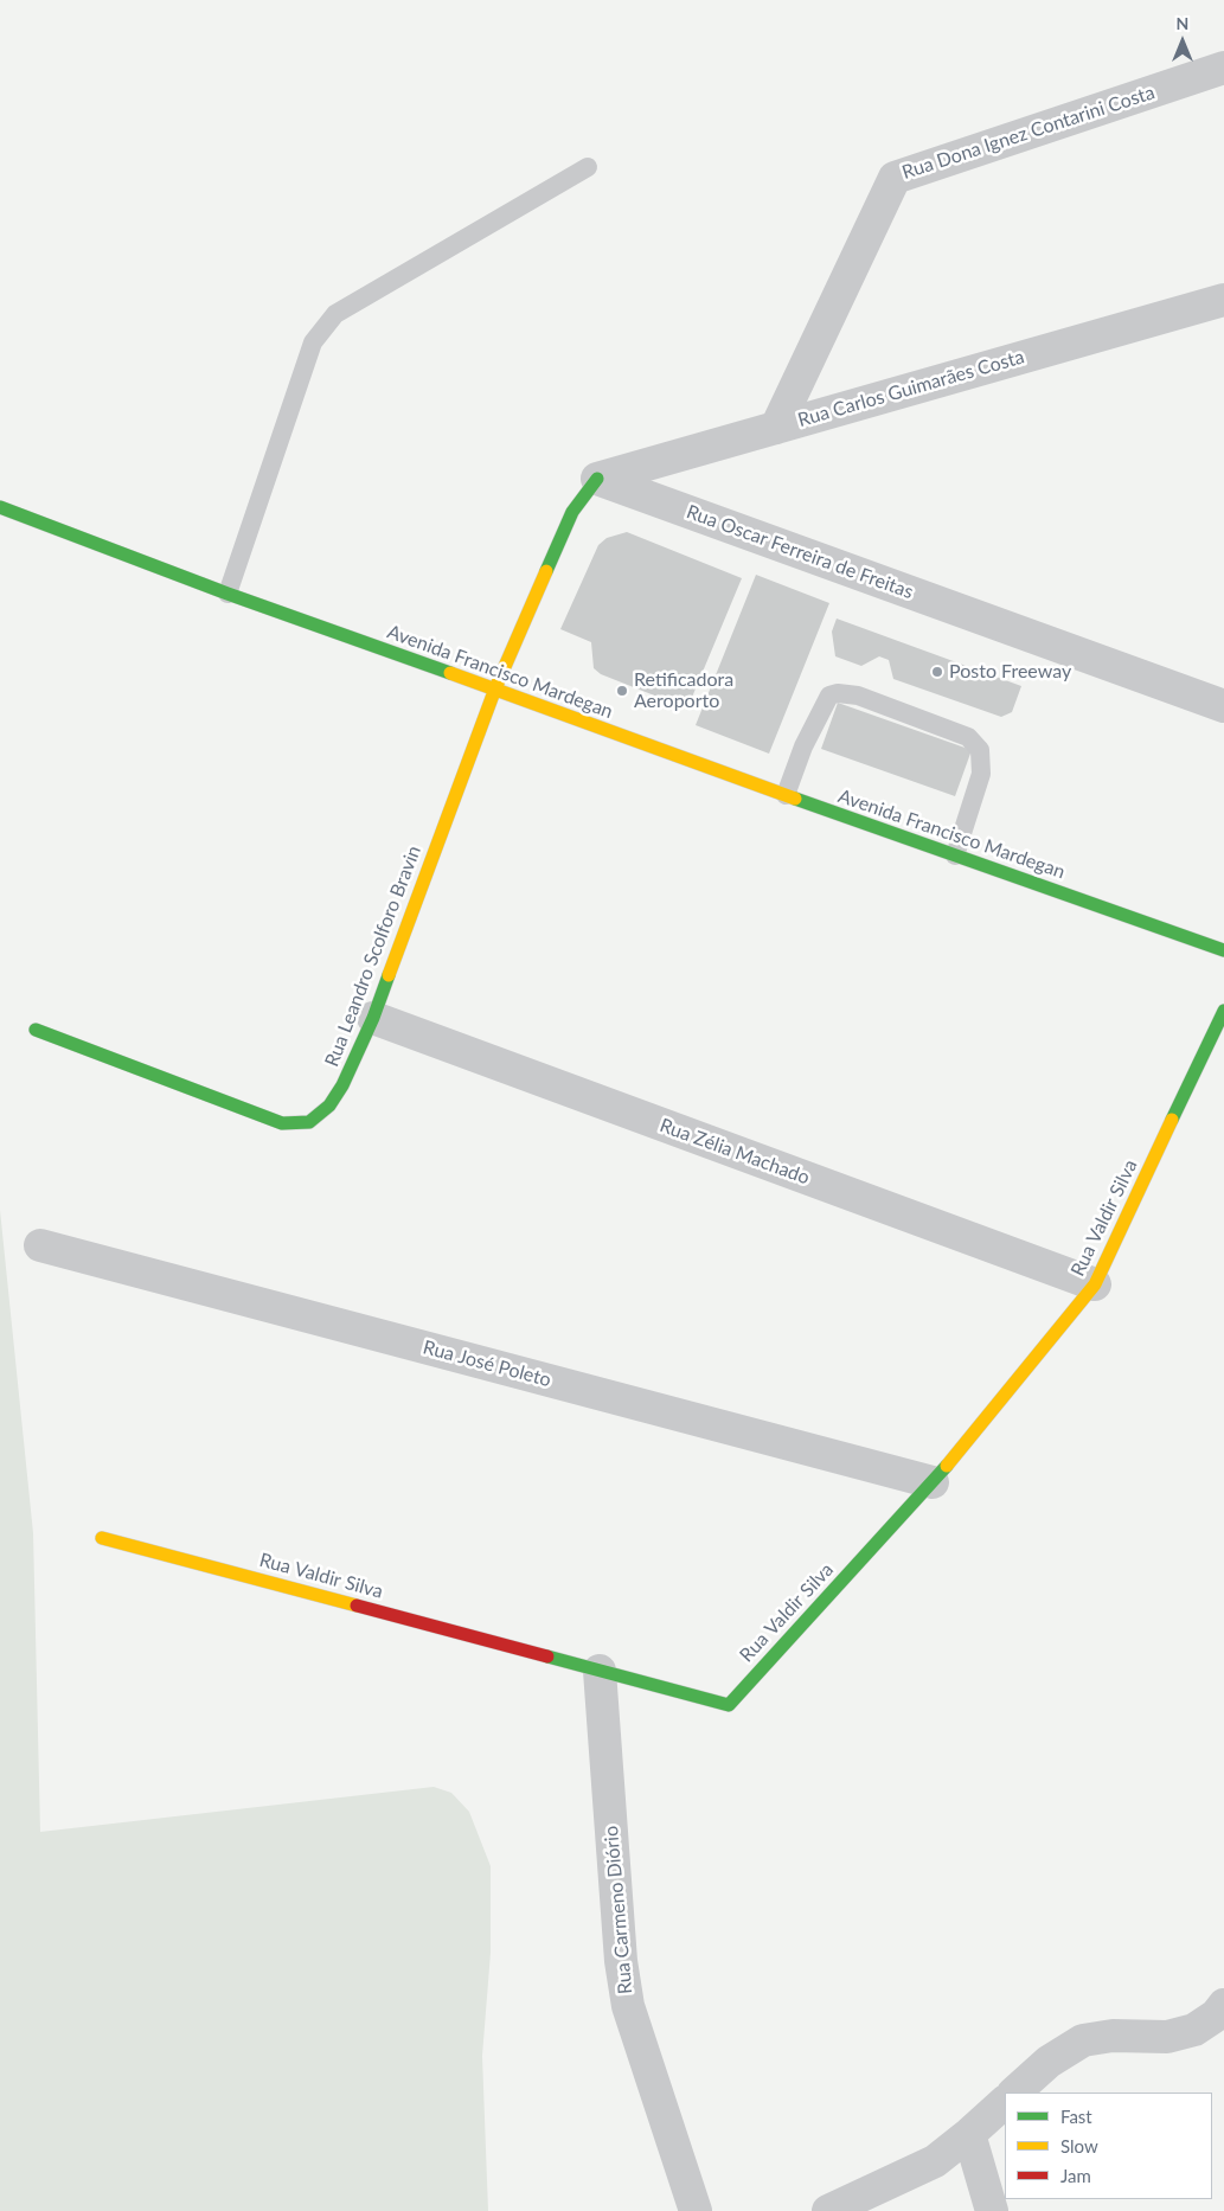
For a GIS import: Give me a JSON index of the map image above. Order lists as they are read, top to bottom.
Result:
{
  "streets": {
    "street": [
      "Rua Dona Ignez Contarini Costa",
      "Rua Carlos Guimarães Costa",
      "Rua Oscar Ferreira de Freitas",
      "Avenida Francisco Mardegan",
      "Rua Leandro Scolforo Bravin",
      "Rua Zélia Machado",
      "Rua Valdir Silva",
      "Rua José Poleto",
      "Rua Carmeno Diório"
    ]
  },
  "crossings": [
    ["Rua Dona Ignez Contarini Costa", "Rua Carlos Guimarães Costa"],
    ["Rua Carlos Guimarães Costa", "Rua Oscar Ferreira de Freitas"],
    ["Avenida Francisco Mardegan", "Rua Leandro Scolforo Bravin"],
    ["Rua Leandro Scolforo Bravin", "Rua Zélia Machado"],
    ["Rua Zélia Machado", "Rua Valdir Silva"],
    ["Rua Valdir Silva", "Rua José Poleto"],
    ["Rua Valdir Silva", "Rua Carmeno Diório"]
  ],
  "places": ["Posto Freeway", "Retificadora Aeroporto"],
  "legend": ["Fast", "Slow", "Jam"],
  "north": "top"
}
